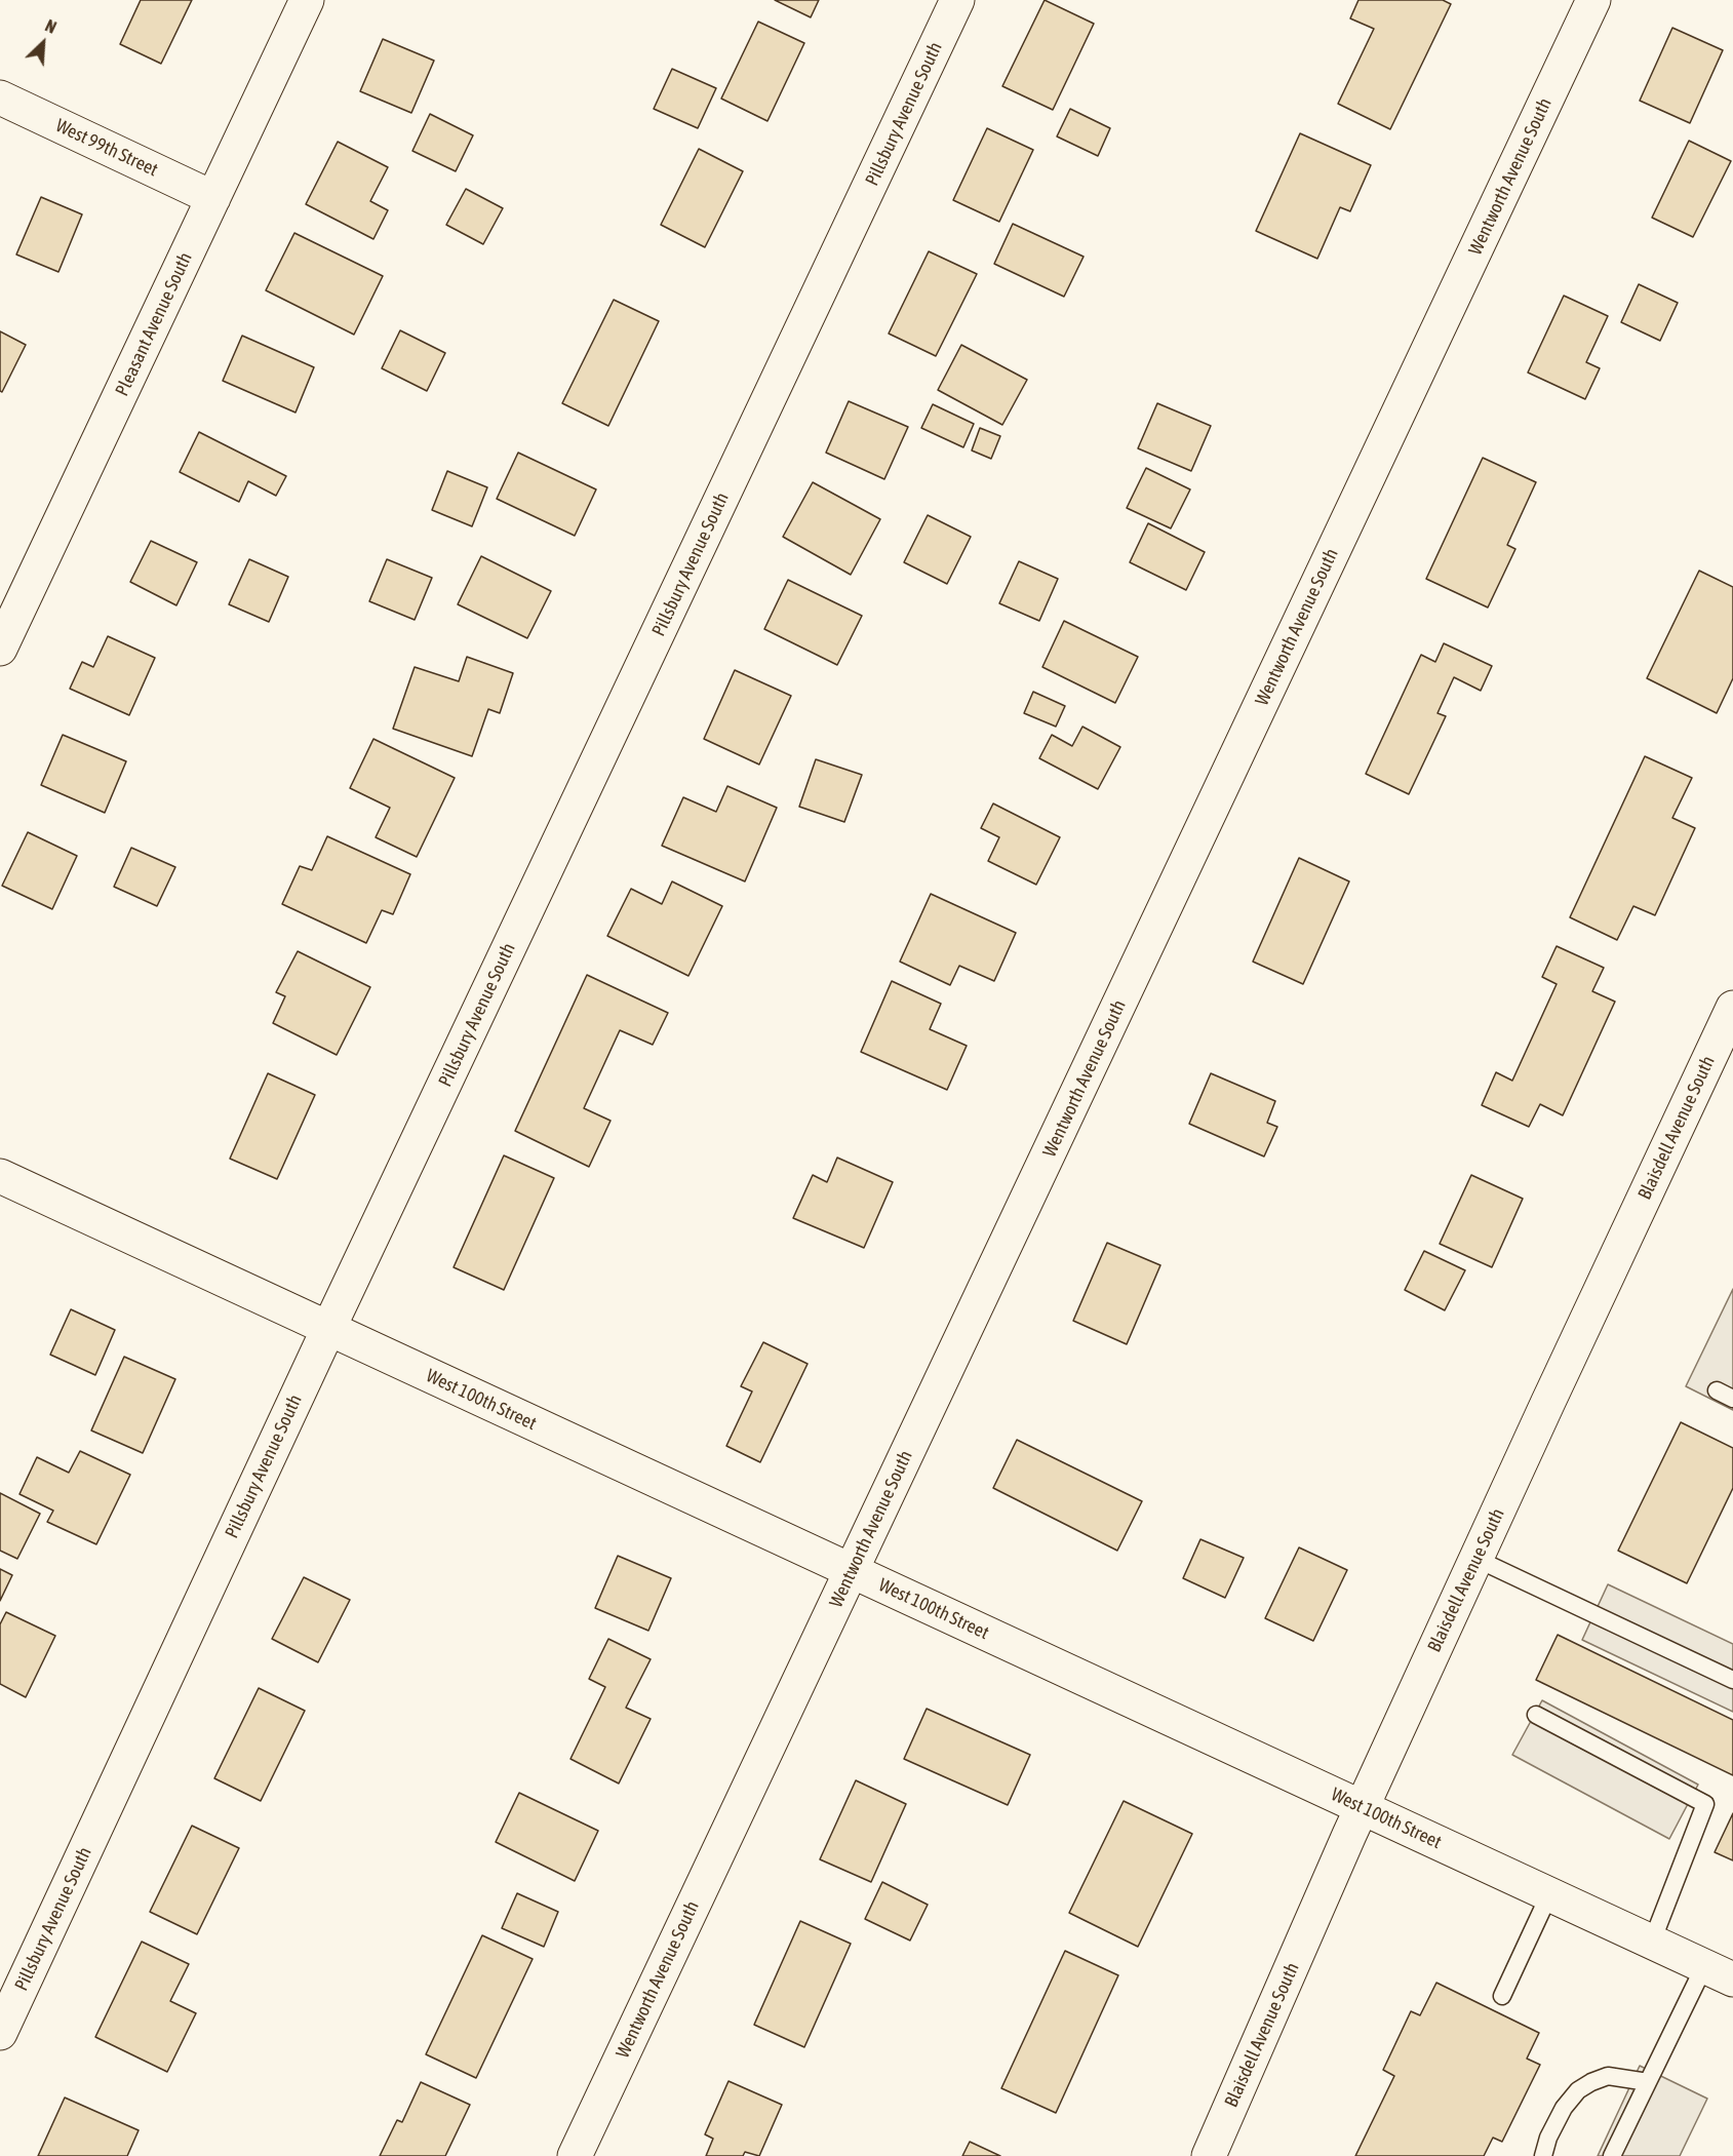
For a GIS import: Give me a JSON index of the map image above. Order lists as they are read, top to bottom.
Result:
{
  "streets": {
    "street": [
      "Pillsbury Avenue South",
      "West 99th Street",
      "Wentworth Avenue South",
      "Pleasant Avenue South",
      "Blaisdell Avenue South",
      "West 100th Street"
    ]
  },
  "crossings": [
    ["Pillsbury Avenue South", "West 100th Street"],
    ["West 99th Street", "Pleasant Avenue South"],
    ["Wentworth Avenue South", "West 100th Street"],
    ["Blaisdell Avenue South", "West 100th Street"]
  ],
  "north": "top right"
}
